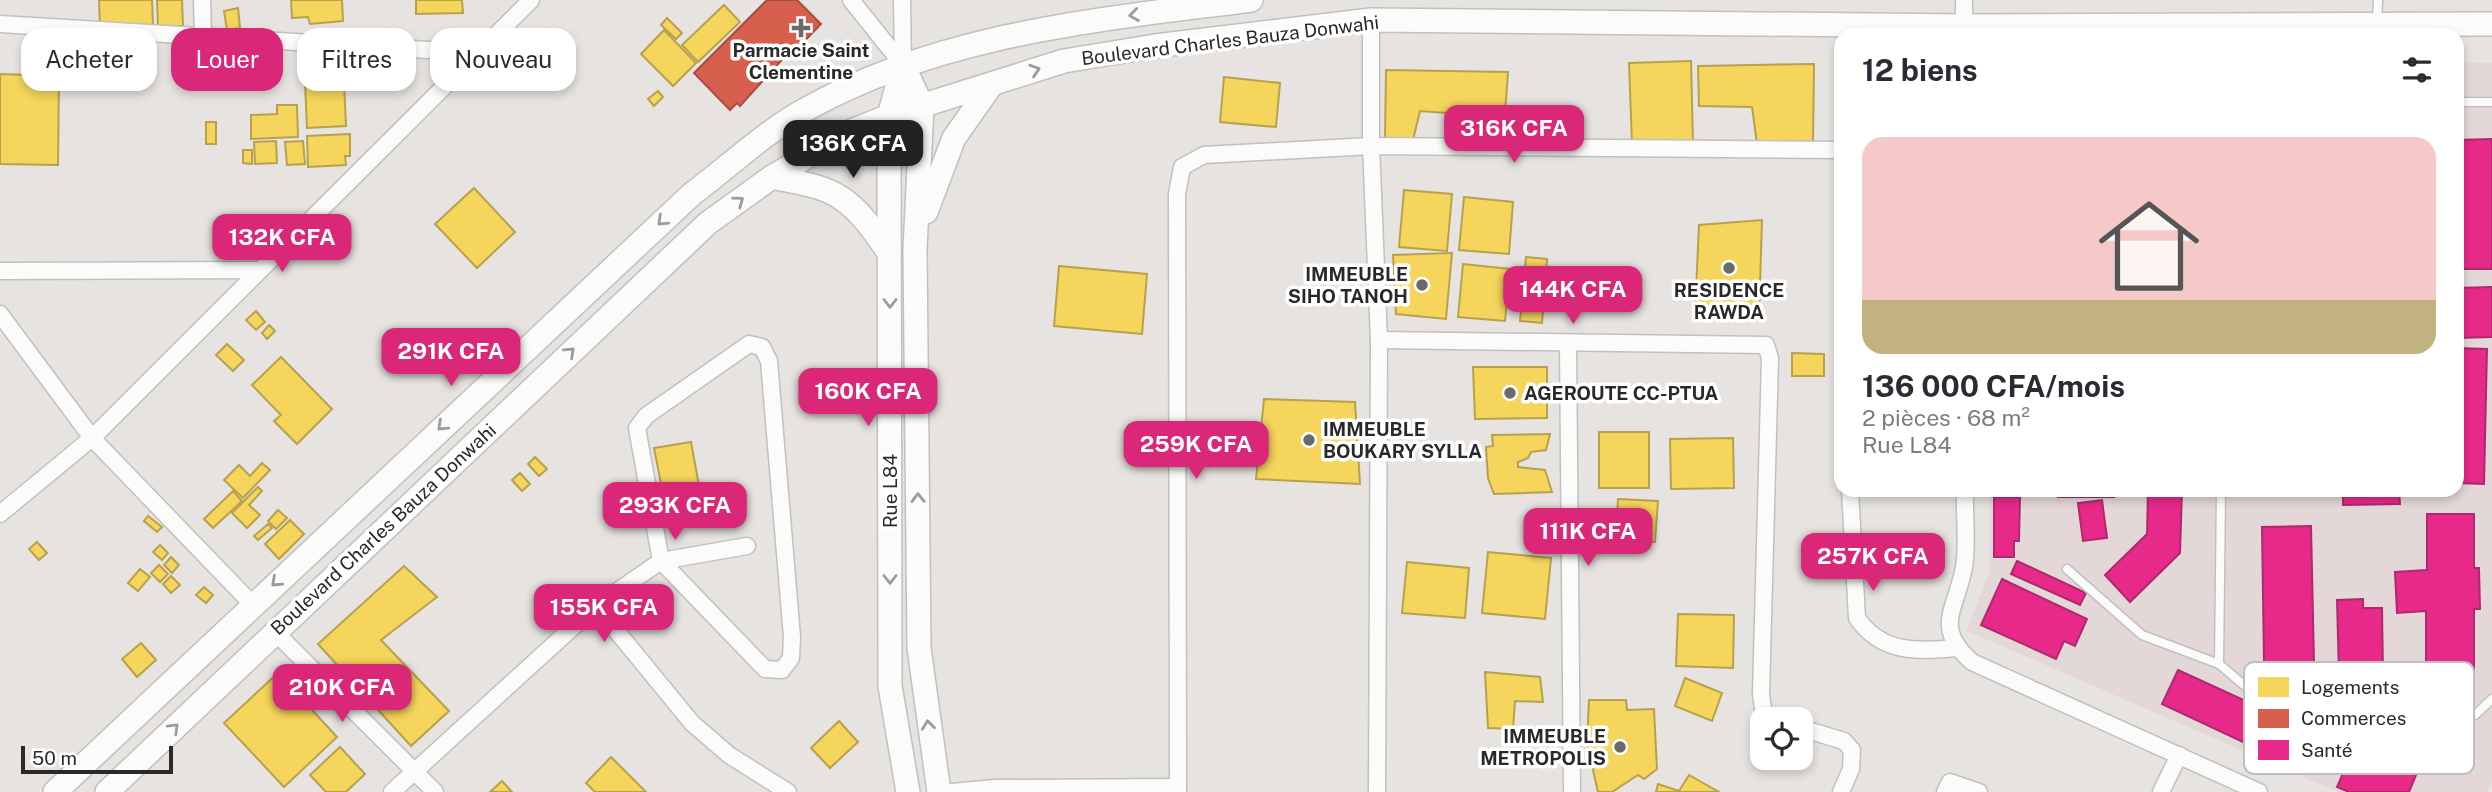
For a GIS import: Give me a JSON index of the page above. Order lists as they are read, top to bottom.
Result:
{
  "streets": {
    "main road": ["Boulevard Charles Bauza Donwahi", "Rue L84"]
  },
  "crossings": [
    ["Boulevard Charles Bauza Donwahi", "Rue L84"]
  ],
  "places": {
    "health": ["Parmacie Saint Clementine"],
    "other": [
      "RESIDENCE RAWDA",
      "IMMEUBLE SIHO TANOH",
      "AGEROUTE CC-PTUA",
      "IMMEUBLE BOUKARY SYLLA",
      "IMMEUBLE METROPOLIS"
    ]
  },
  "legend": ["Logements", "Commerces", "Santé"],
  "scale_bar": "50 m",
  "page": {
    "chip": [
      "Acheter",
      "Louer",
      "Filtres",
      "Nouveau"
    ],
    "heading": "12 biens",
    "price": [
      "316K CFA",
      "136K CFA",
      "132K CFA",
      "144K CFA",
      "291K CFA",
      "160K CFA",
      "259K CFA",
      "293K CFA",
      "111K CFA",
      "257K CFA",
      "155K CFA",
      "210K CFA"
    ],
    "list": [
      {
        "name": "136 000 CFA/mois",
        "note": "2 pièces · 68 m² · Rue L84"
      }
    ],
    "scale": "50 m"
  }
}
